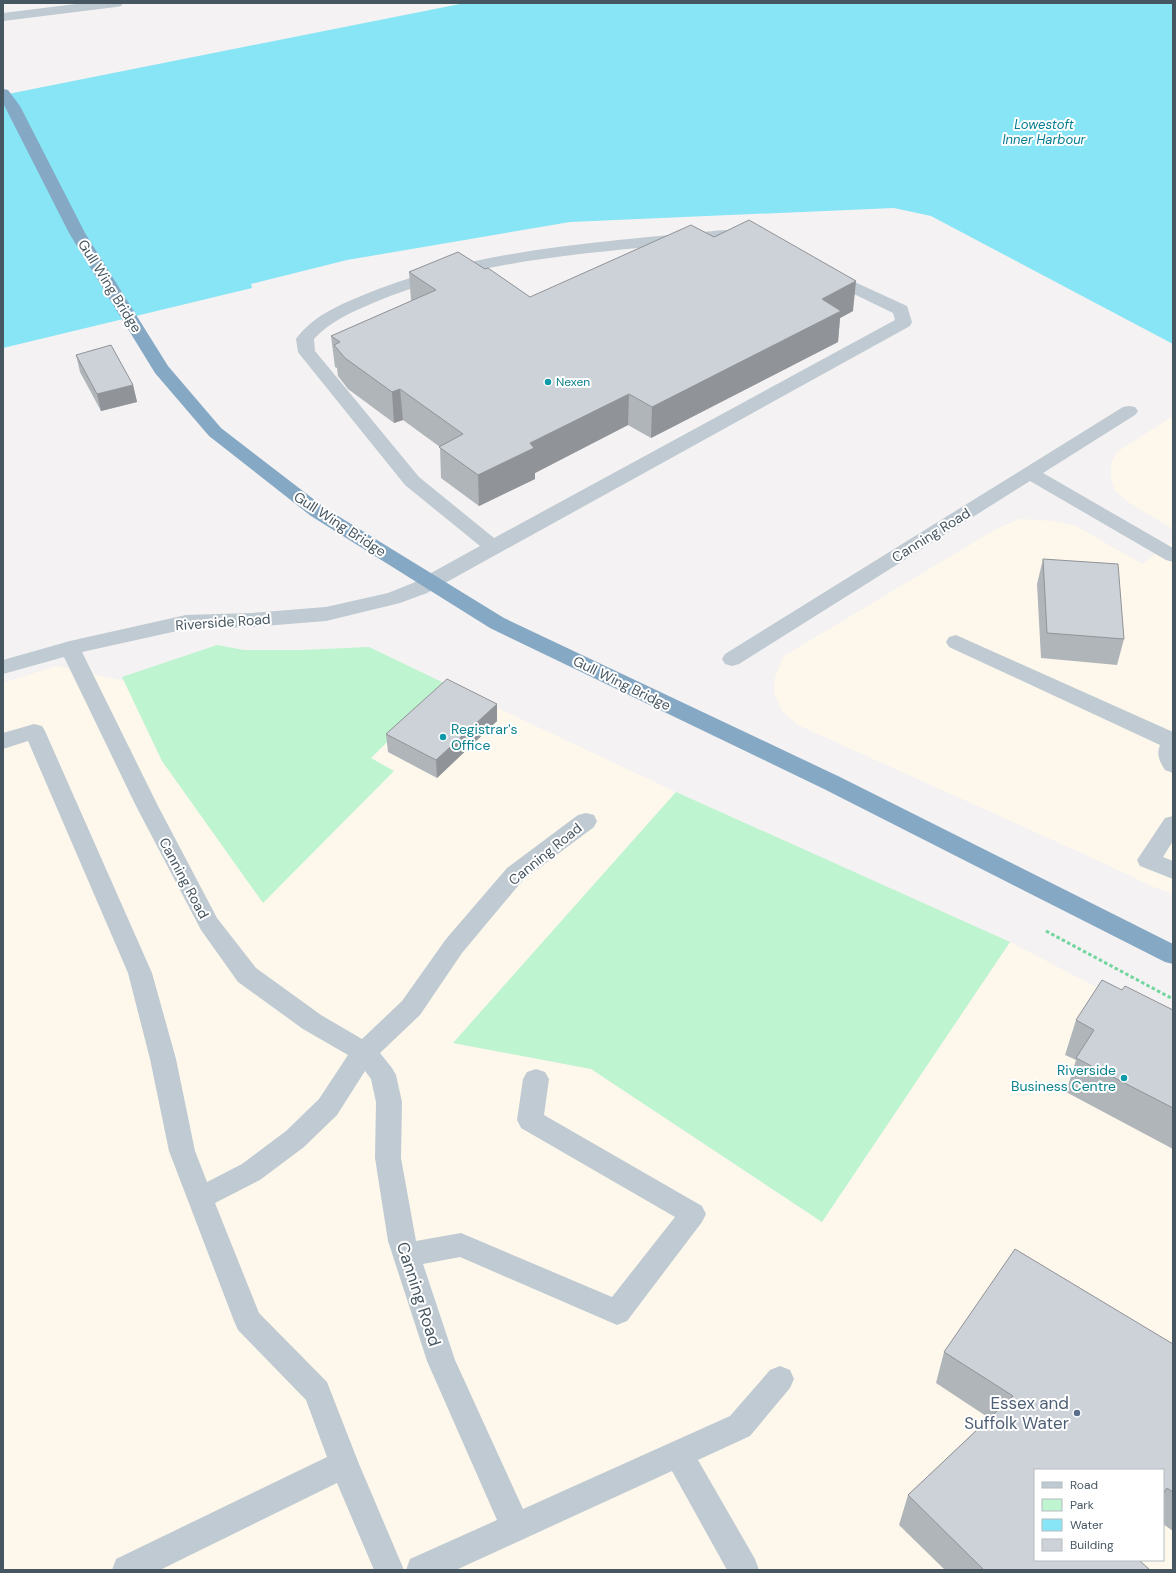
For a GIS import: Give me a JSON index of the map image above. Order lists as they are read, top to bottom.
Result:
{
  "streets": {
    "highway": ["Gull Wing Bridge"],
    "street": ["Canning Road", "Riverside Road"]
  },
  "crossings": [
    ["Canning Road", "Riverside Road"]
  ],
  "water": ["Lowestoft Inner Harbour"],
  "places": [
    "Nexen",
    "Registrar's Office",
    "Riverside Business Centre",
    "Essex and Suffolk Water"
  ],
  "legend": [
    "Road",
    "Park",
    "Water",
    "Building"
  ]
}
